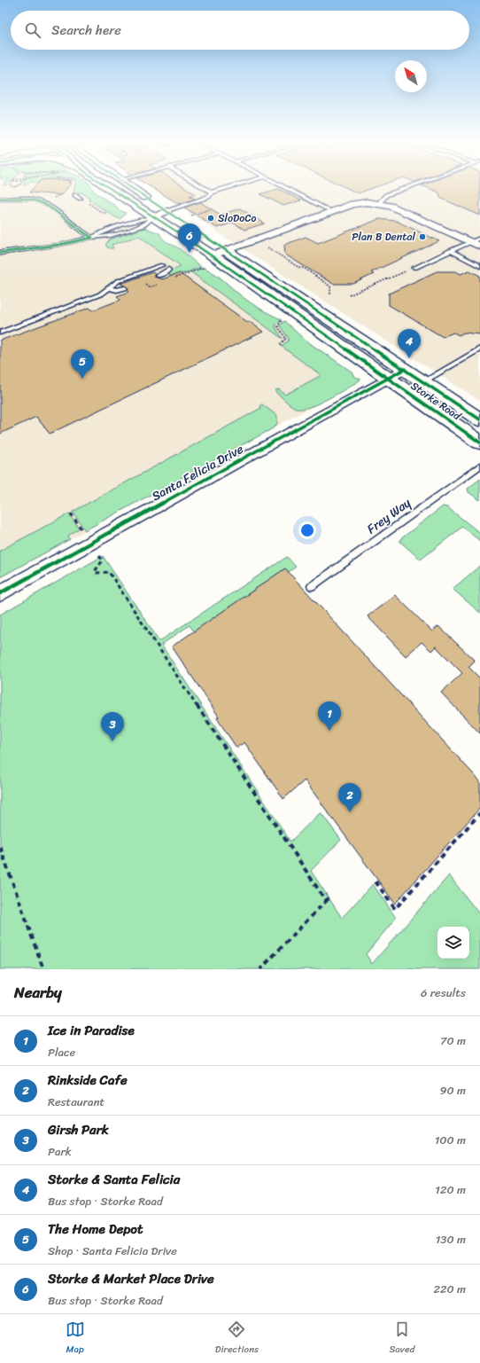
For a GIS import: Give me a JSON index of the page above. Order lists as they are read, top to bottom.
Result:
{
  "streets": {
    "main road": ["Storke Road"],
    "street": ["Santa Felicia Drive"],
    "lane": ["Frey Way"]
  },
  "crossings": [
    ["Storke Road", "Santa Felicia Drive"]
  ],
  "places": ["SloDoCo", "Plan B Dental"],
  "north": "top left",
  "page": {
    "search": "Search here",
    "pins": [
      "6",
      "4",
      "5",
      "1",
      "3",
      "2"
    ],
    "heading": ["Nearby", "6 results"],
    "list": [
      {
        "mark": "1",
        "name": "Ice in Paradise",
        "note": "Place",
        "value": "70 m"
      },
      {
        "mark": "2",
        "name": "Rinkside Cafe",
        "note": "Restaurant",
        "value": "90 m"
      },
      {
        "mark": "3",
        "name": "Girsh Park",
        "note": "Park",
        "value": "100 m"
      },
      {
        "mark": "4",
        "name": "Storke & Santa Felicia",
        "note": "Bus stop · Storke Road",
        "value": "120 m"
      },
      {
        "mark": "5",
        "name": "The Home Depot",
        "note": "Shop · Santa Felicia Drive",
        "value": "130 m"
      },
      {
        "mark": "6",
        "name": "Storke & Market Place Drive",
        "note": "Bus stop · Storke Road",
        "value": "220 m"
      }
    ],
    "nav": ["Map", "Directions", "Saved"]
  }
}
